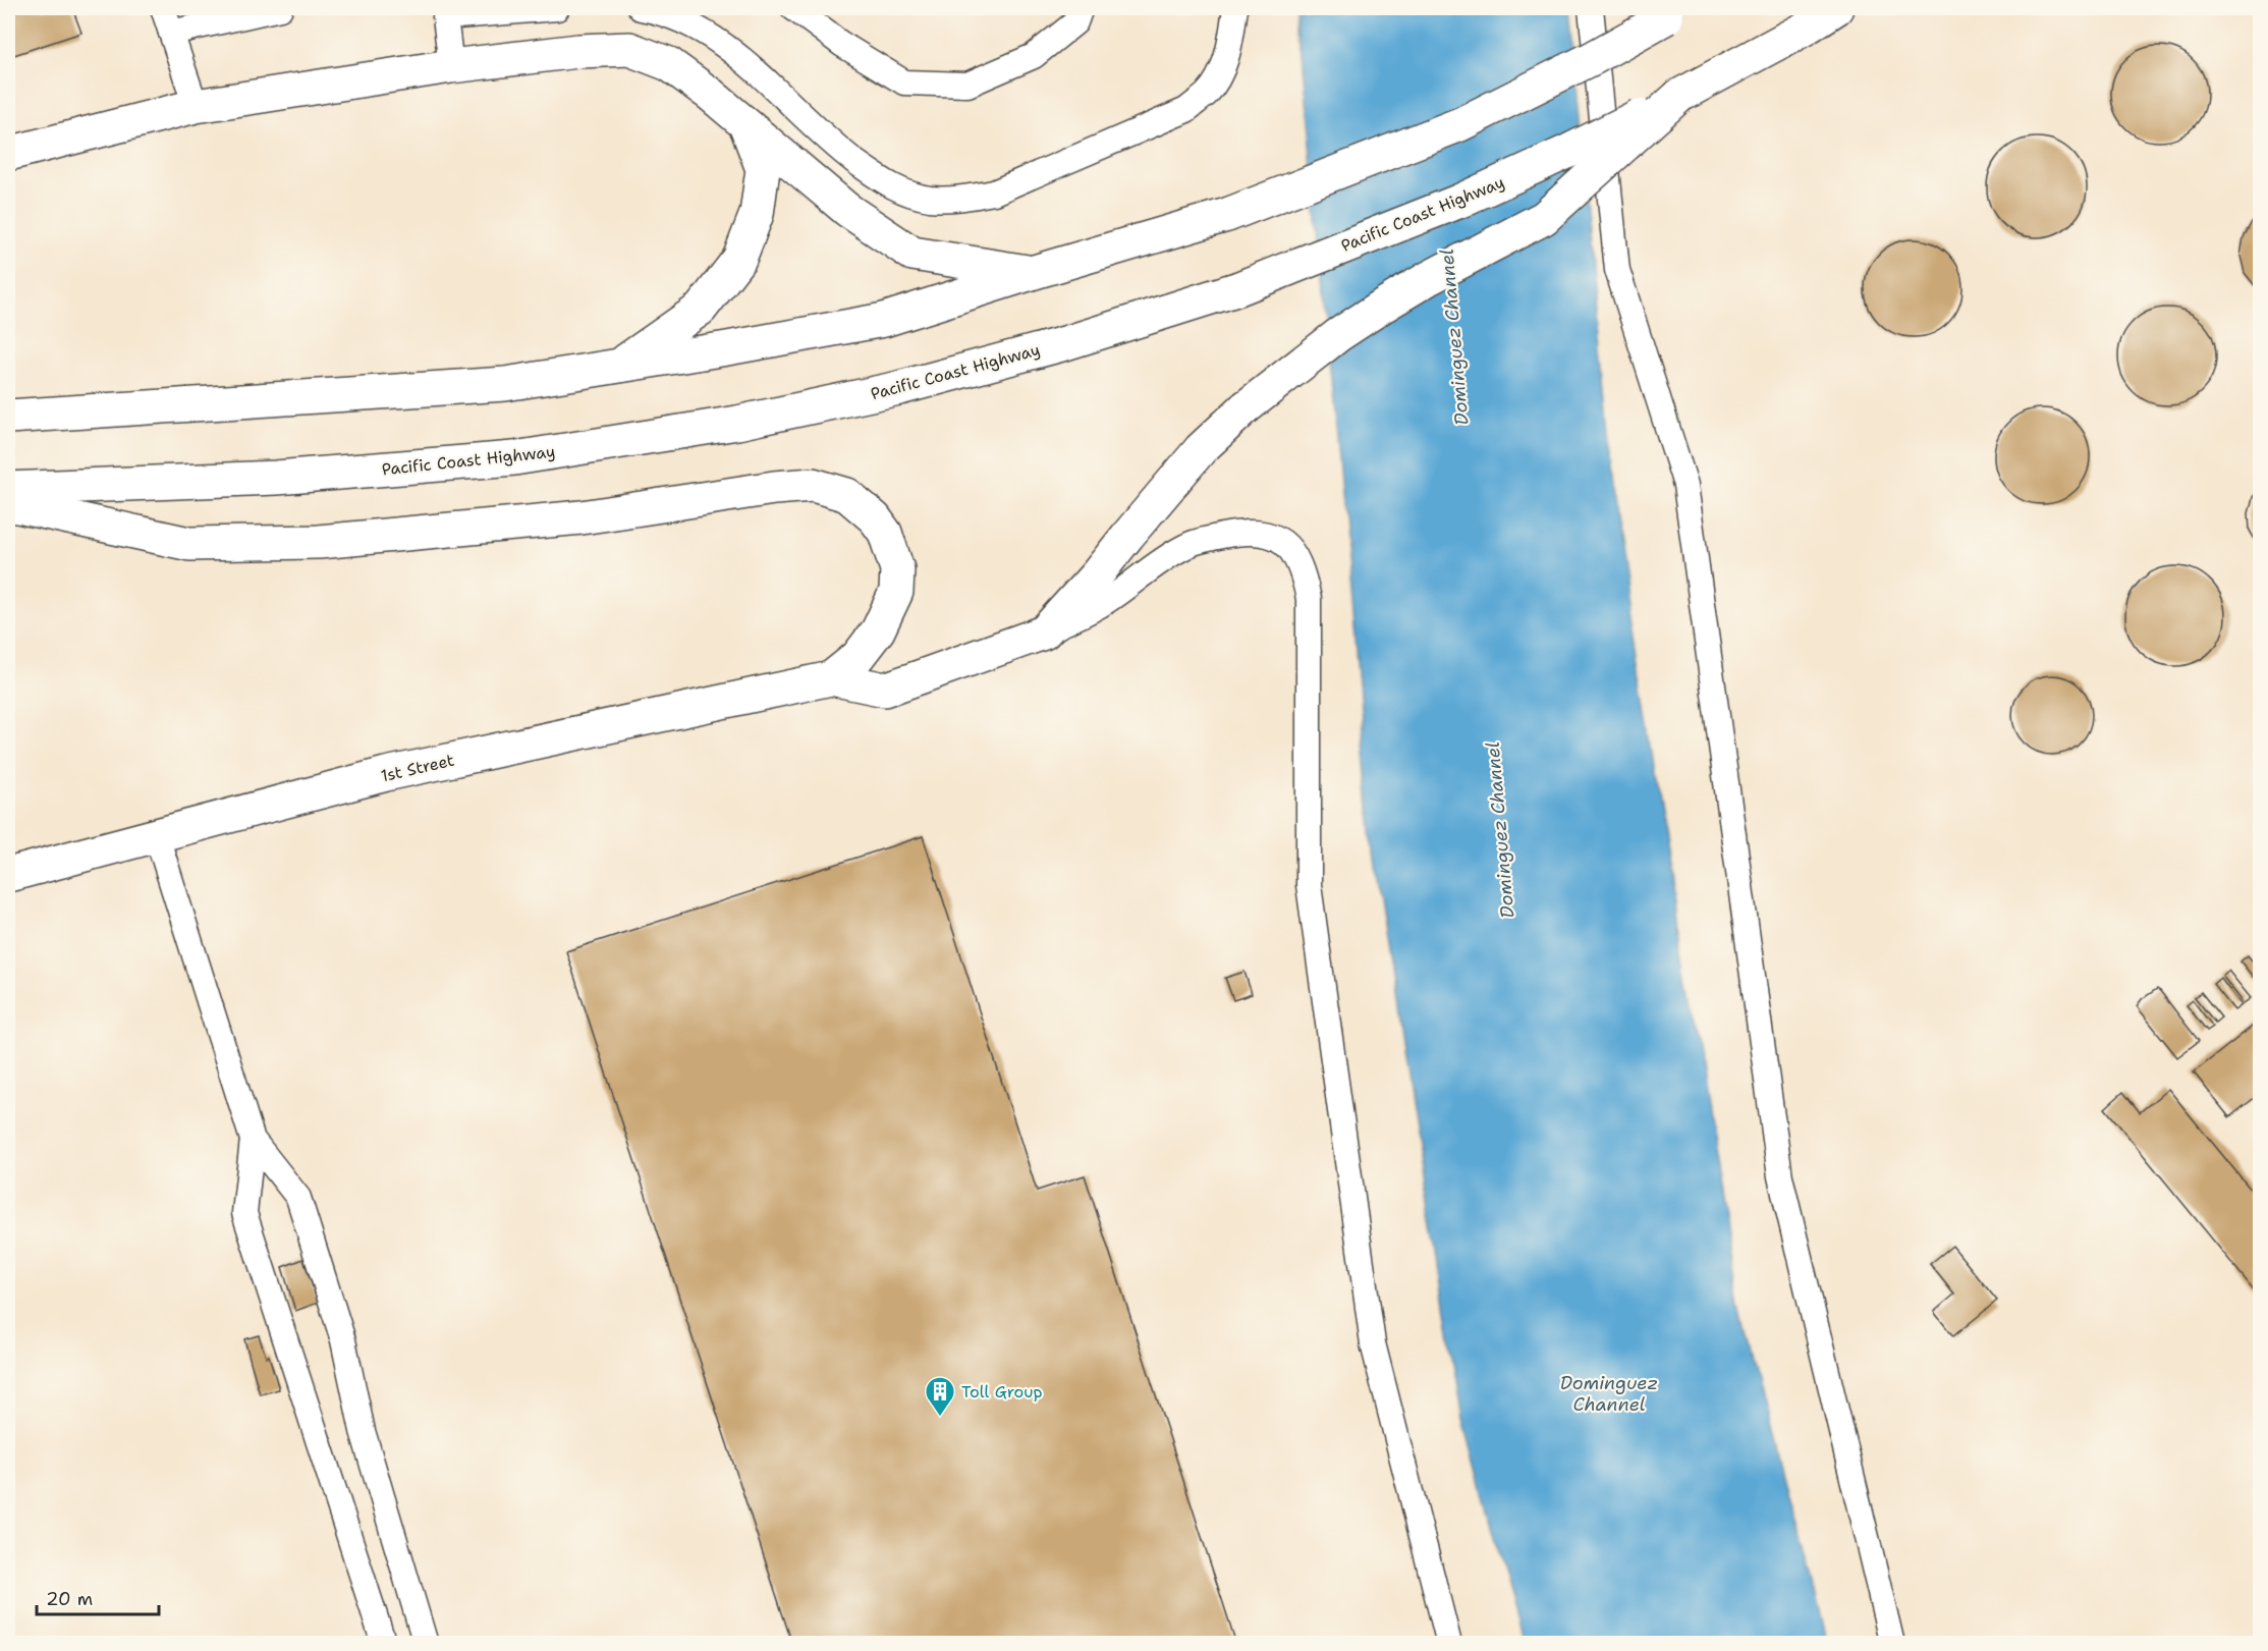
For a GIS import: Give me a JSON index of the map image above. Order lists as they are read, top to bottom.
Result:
{
  "streets": {
    "main road": ["Pacific Coast Highway", "1st Street"]
  },
  "water": ["Dominguez Channel"],
  "places": {
    "building": ["Toll Group"]
  },
  "scale_bar": "20 m"
}
